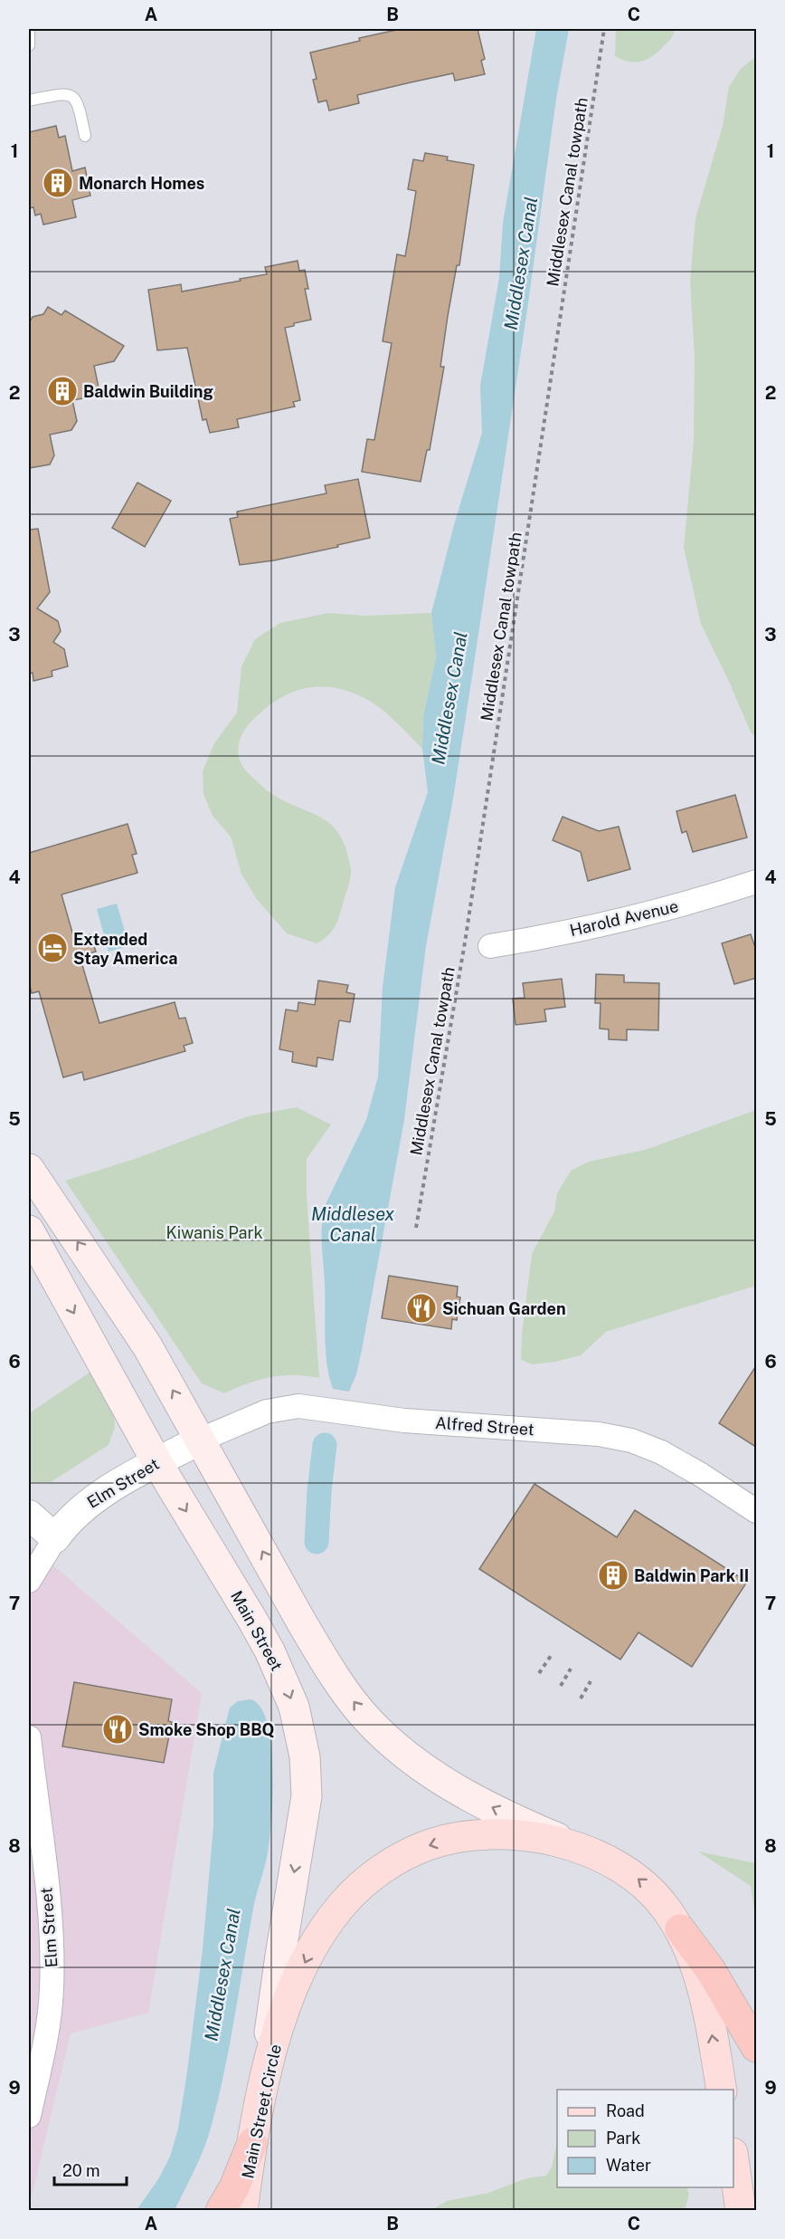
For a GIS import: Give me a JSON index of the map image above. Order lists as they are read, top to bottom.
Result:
{
  "streets": {
    "main road": ["Main Street", "Main Street Circle"],
    "street": ["Harold Avenue", "Alfred Street", "Elm Street"],
    "path": ["Middlesex Canal towpath"]
  },
  "crossings": [
    ["Alfred Street", "Elm Street"],
    ["Elm Street", "Main Street"],
    ["Main Street", "Main Street Circle"]
  ],
  "one_way": ["Main Street"],
  "water": ["Middlesex Canal"],
  "parks": ["Kiwanis Park"],
  "places": {
    "building": ["Monarch Homes", "Baldwin Building", "Baldwin Park II"],
    "hotel": ["Extended Stay America"],
    "restaurant": ["Sichuan Garden", "Smoke Shop BBQ"]
  },
  "legend": ["Road", "Park", "Water"],
  "scale_bar": "20 m",
  "grid": {
    "columns": ["A", "B", "C"],
    "rows": [
      "1",
      "2",
      "3",
      "4",
      "5",
      "6",
      "7",
      "8",
      "9"
    ]
  }
}
